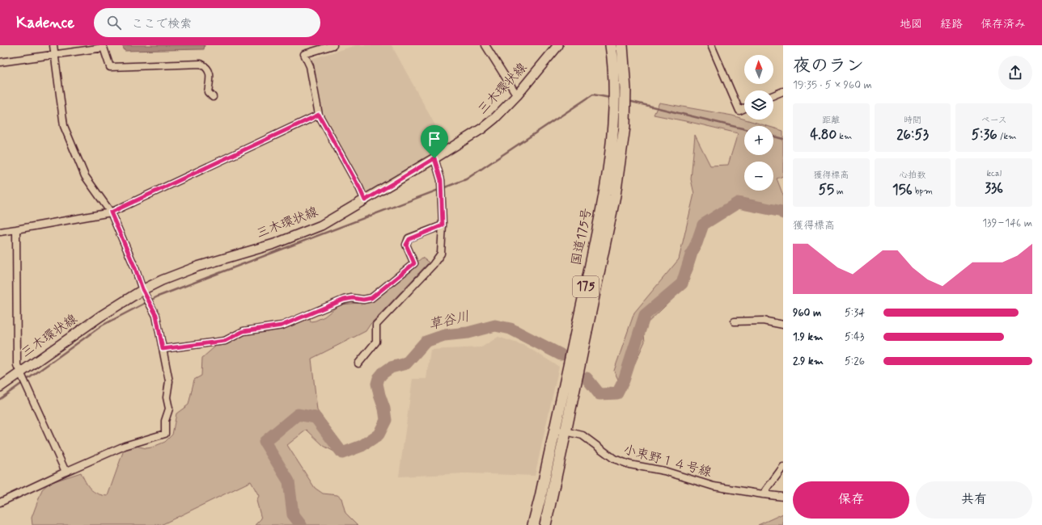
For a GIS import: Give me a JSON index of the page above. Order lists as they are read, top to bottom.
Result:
{
  "streets": {
    "highway": ["国道175号", "175"],
    "main road": ["三木環状線"],
    "street": ["小束野１４号線"]
  },
  "crossings": [
    ["国道175号", "小束野１４号線"]
  ],
  "water": ["草谷川"],
  "north": "top",
  "page": {
    "header": "Kadence",
    "search": "ここで検索",
    "nav": ["地図", "経路", "保存済み"],
    "heading": ["夜のラン", "19:35 · 5 × 960 m"],
    "map_buttons": ["+", "−"],
    "stats": [
      ["距離", "4.80 km"],
      ["時間", "26:53"],
      ["ペース", "5:36 /km"],
      ["獲得標高", "55 m"],
      ["心拍数", "156 bpm"],
      ["kcal", "336"]
    ],
    "chart": ["獲得標高", "139–146 m"],
    "list": [
      {
        "name": "960 m",
        "note": "5:34"
      },
      {
        "name": "1.9 km",
        "note": "5:43"
      },
      {
        "name": "2.9 km",
        "note": "5:26"
      }
    ],
    "buttons": ["保存", "共有"]
  }
}
